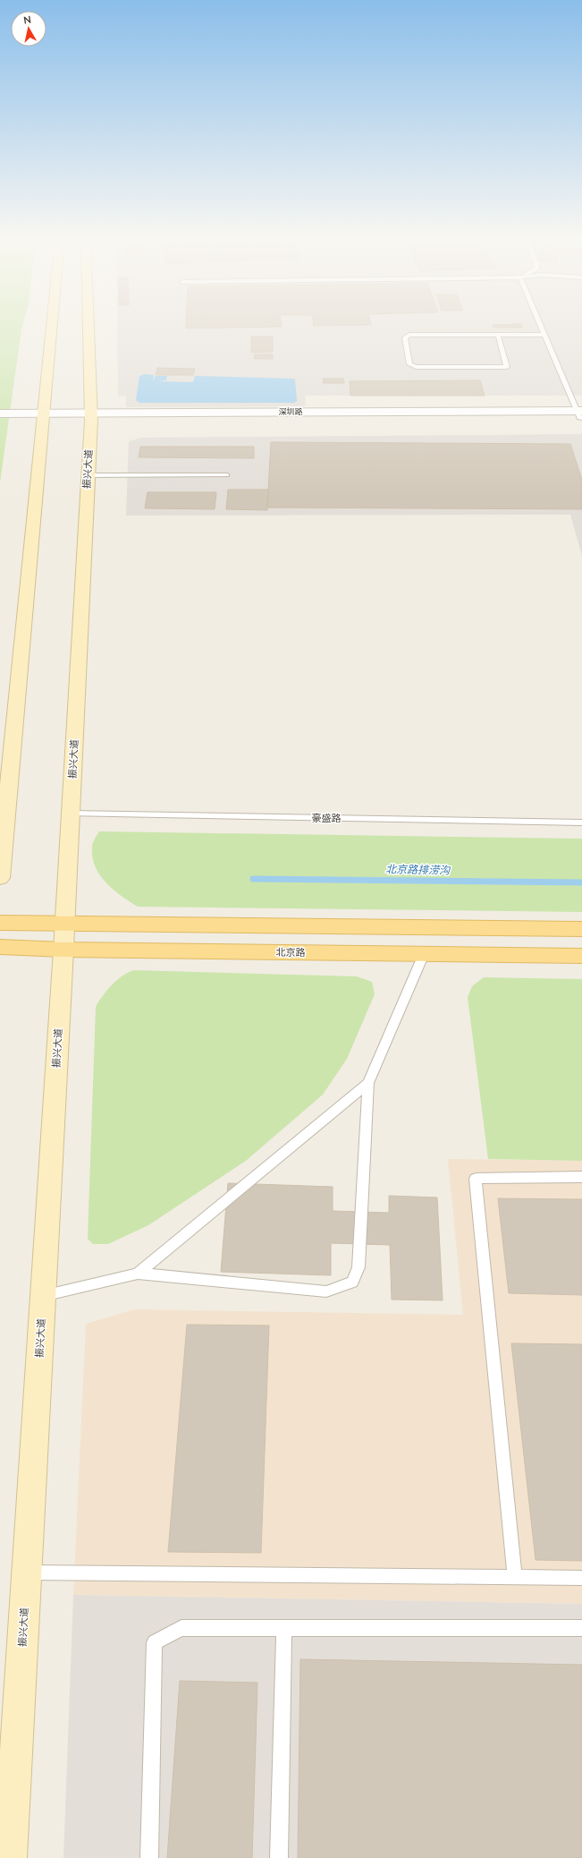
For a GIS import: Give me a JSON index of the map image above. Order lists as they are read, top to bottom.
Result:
{
  "streets": {
    "main road": ["振兴大道", "北京路"],
    "street": ["深圳路"],
    "lane": ["豪盛路"]
  },
  "crossings": [
    ["深圳路", "振兴大道"],
    ["振兴大道", "豪盛路"],
    ["振兴大道", "北京路"]
  ],
  "water": ["北京路排涝沟"],
  "north": "top"
}
